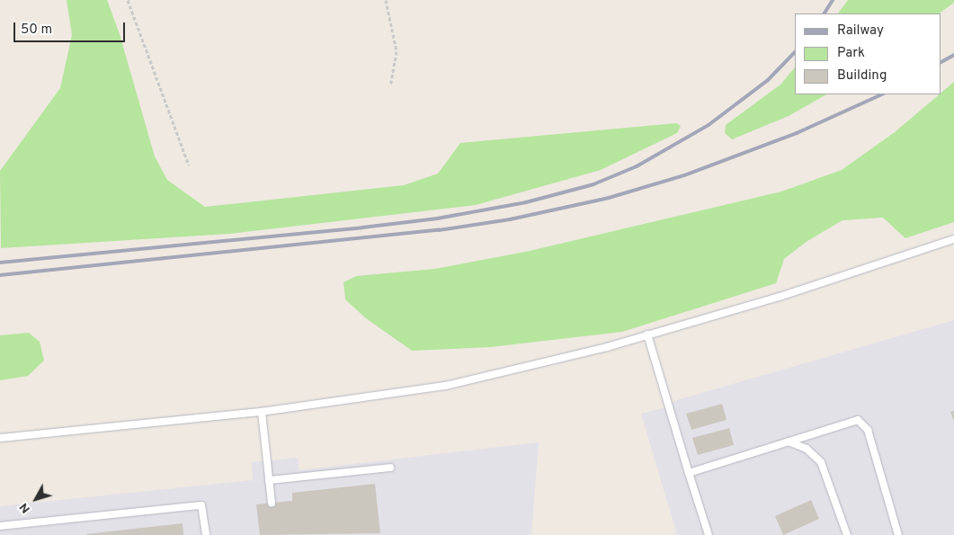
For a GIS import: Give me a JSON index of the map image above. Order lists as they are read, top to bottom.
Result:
{
  "legend": ["Railway", "Park", "Building"],
  "scale_bar": "50 m",
  "north": "bottom left"
}
